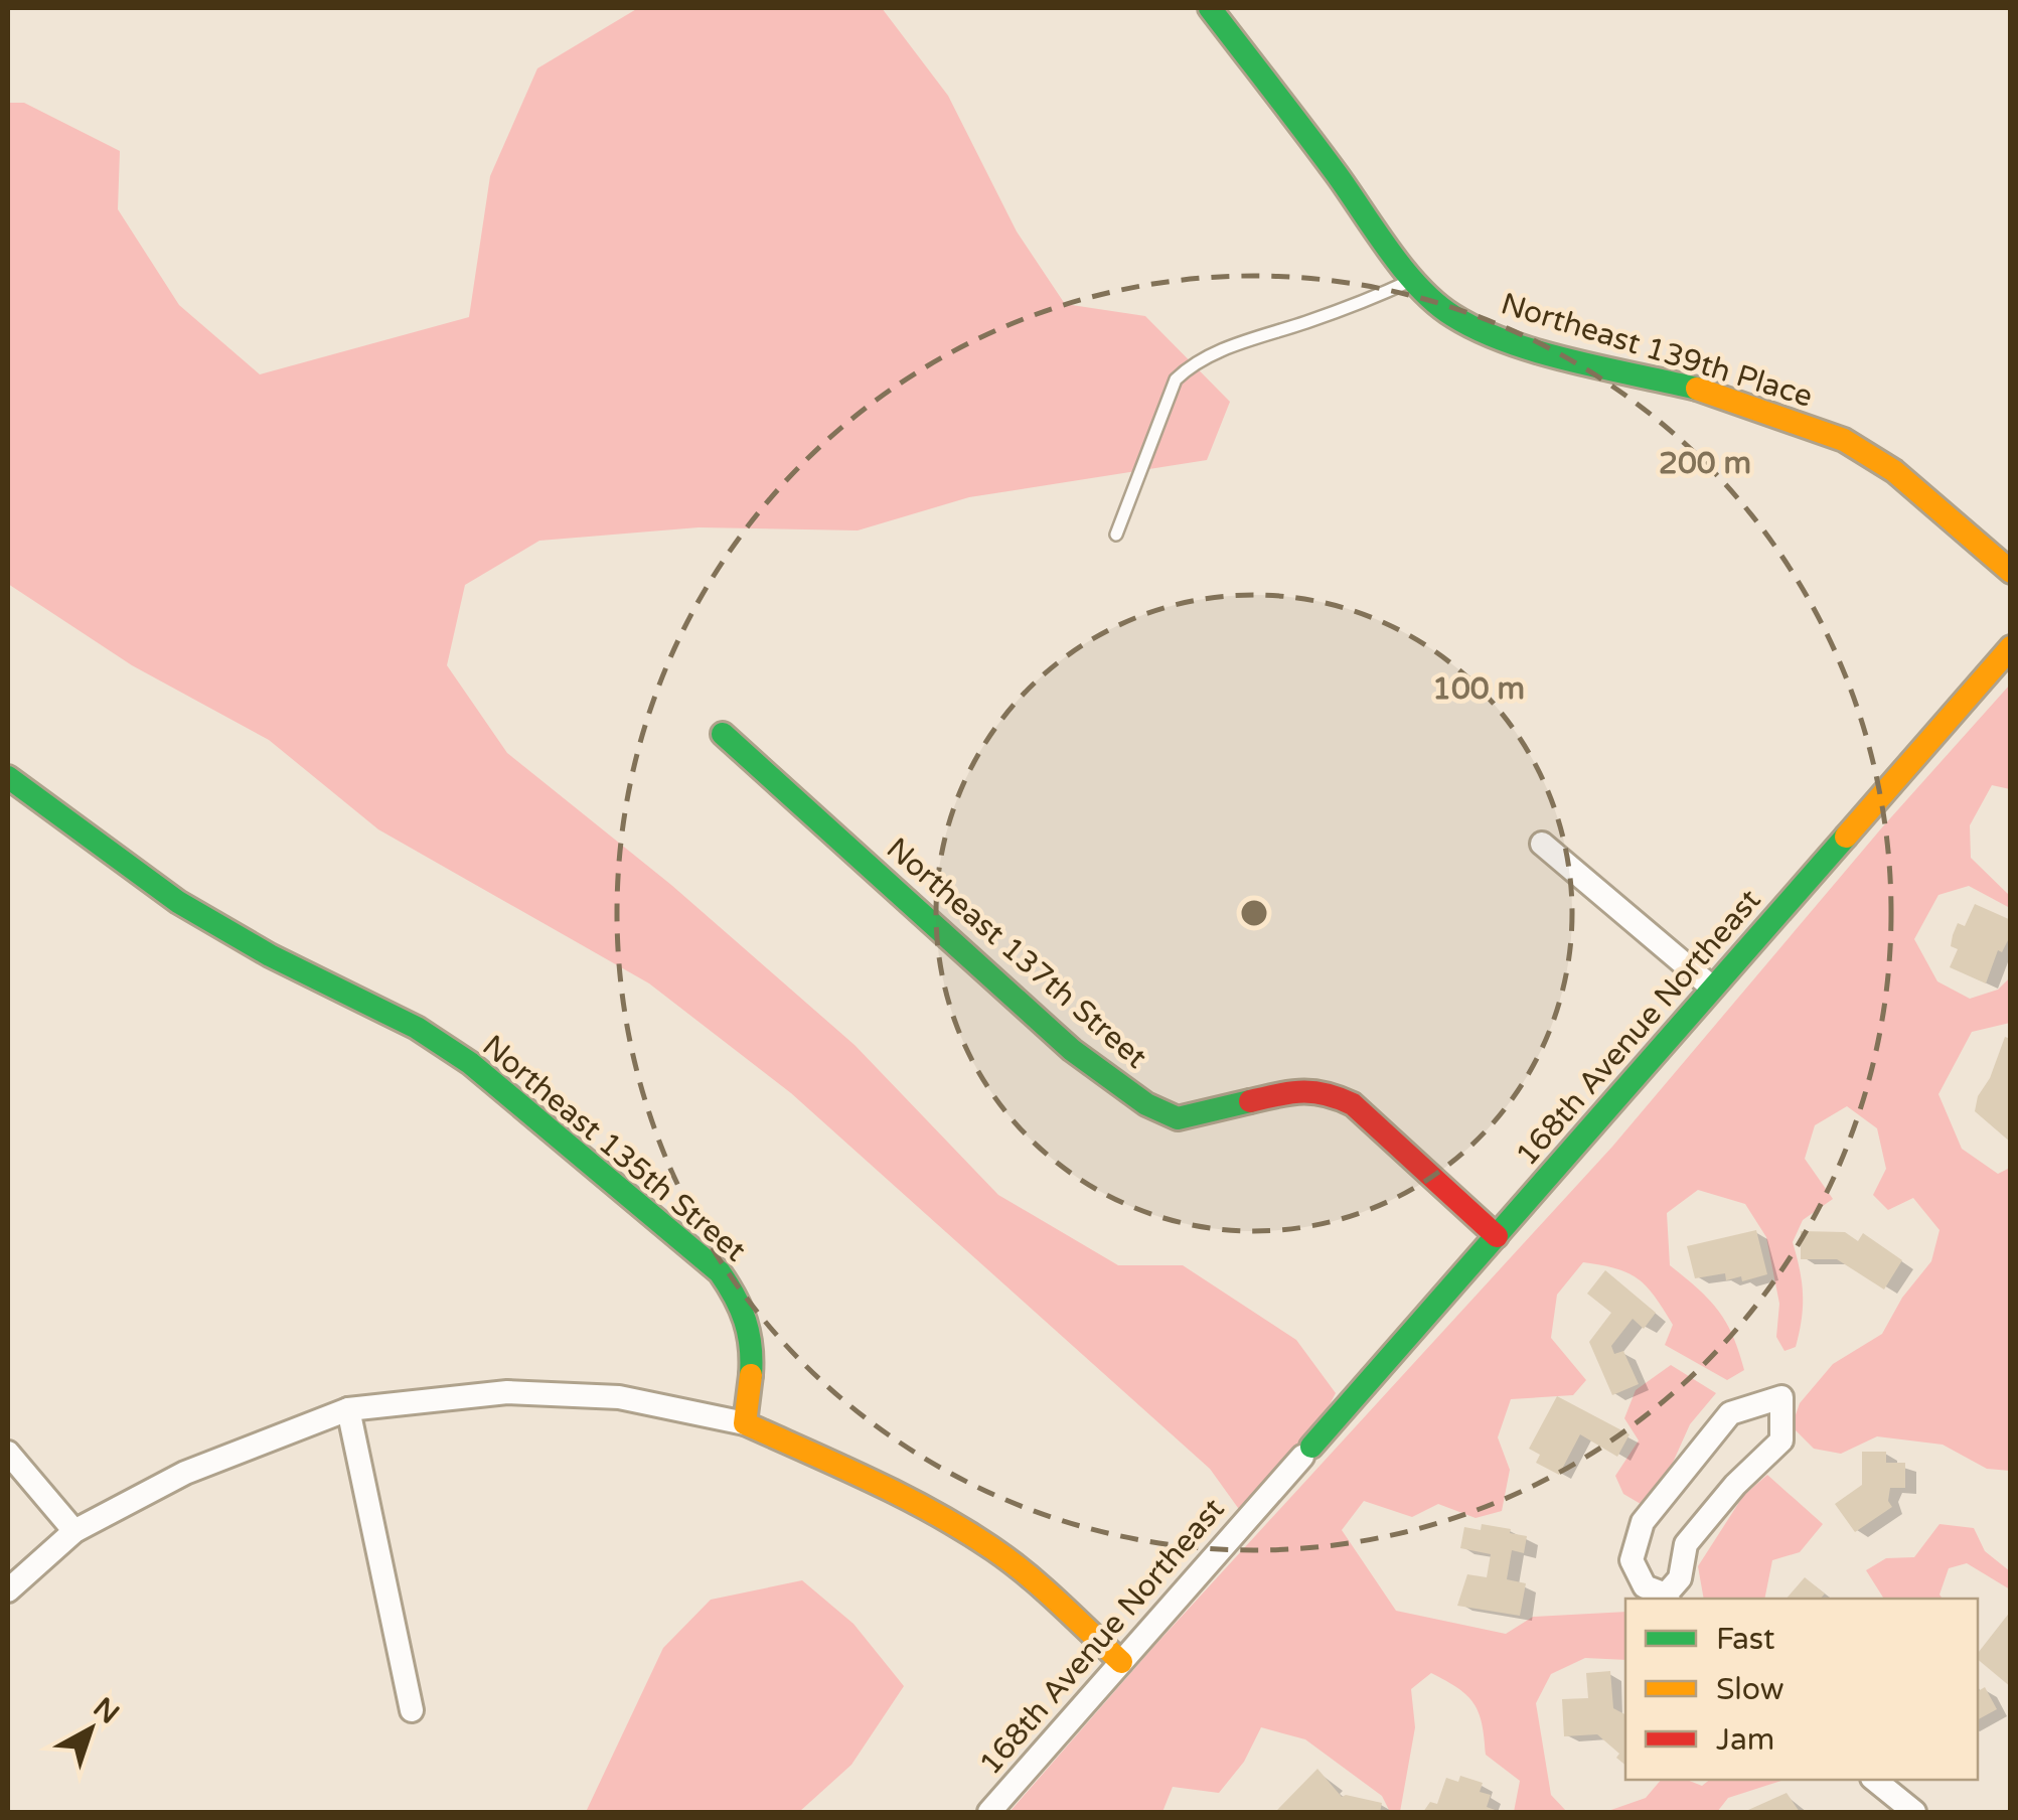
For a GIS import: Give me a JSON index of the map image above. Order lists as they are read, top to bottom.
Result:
{
  "streets": {
    "street": [
      "Northeast 139th Place",
      "Northeast 137th Street",
      "168th Avenue Northeast",
      "Northeast 135th Street"
    ]
  },
  "crossings": [
    ["Northeast 137th Street", "168th Avenue Northeast"]
  ],
  "legend": ["Fast", "Slow", "Jam"],
  "north": "top right",
  "rings": ["200 m", "100 m"]
}
